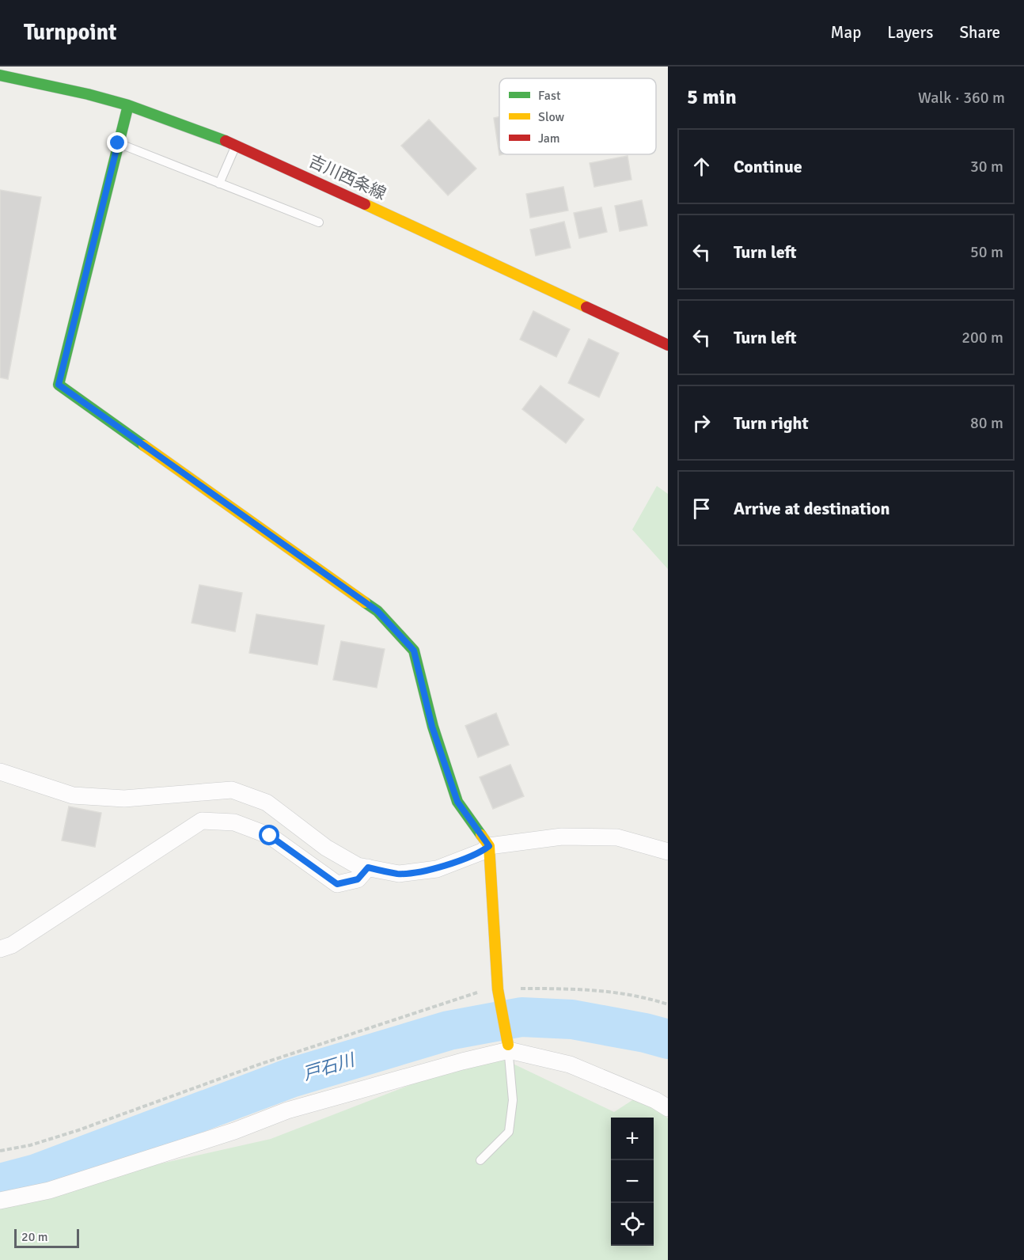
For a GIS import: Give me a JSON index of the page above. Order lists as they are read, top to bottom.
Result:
{
  "streets": {
    "street": ["吉川西条線"]
  },
  "water": ["戸石川"],
  "legend": ["Fast", "Slow", "Jam"],
  "scale_bar": "20 m",
  "page": {
    "header": "Turnpoint",
    "nav": ["Map", "Layers", "Share"],
    "heading": ["5 min", "Walk · 360 m"],
    "list": [
      ["Continue", "30 m"],
      ["Turn left", "50 m"],
      ["Turn left", "200 m"],
      ["Turn right", "80 m"],
      "Arrive at destination"
    ],
    "map_buttons": ["+", "−"],
    "scale": "20 m"
  }
}
